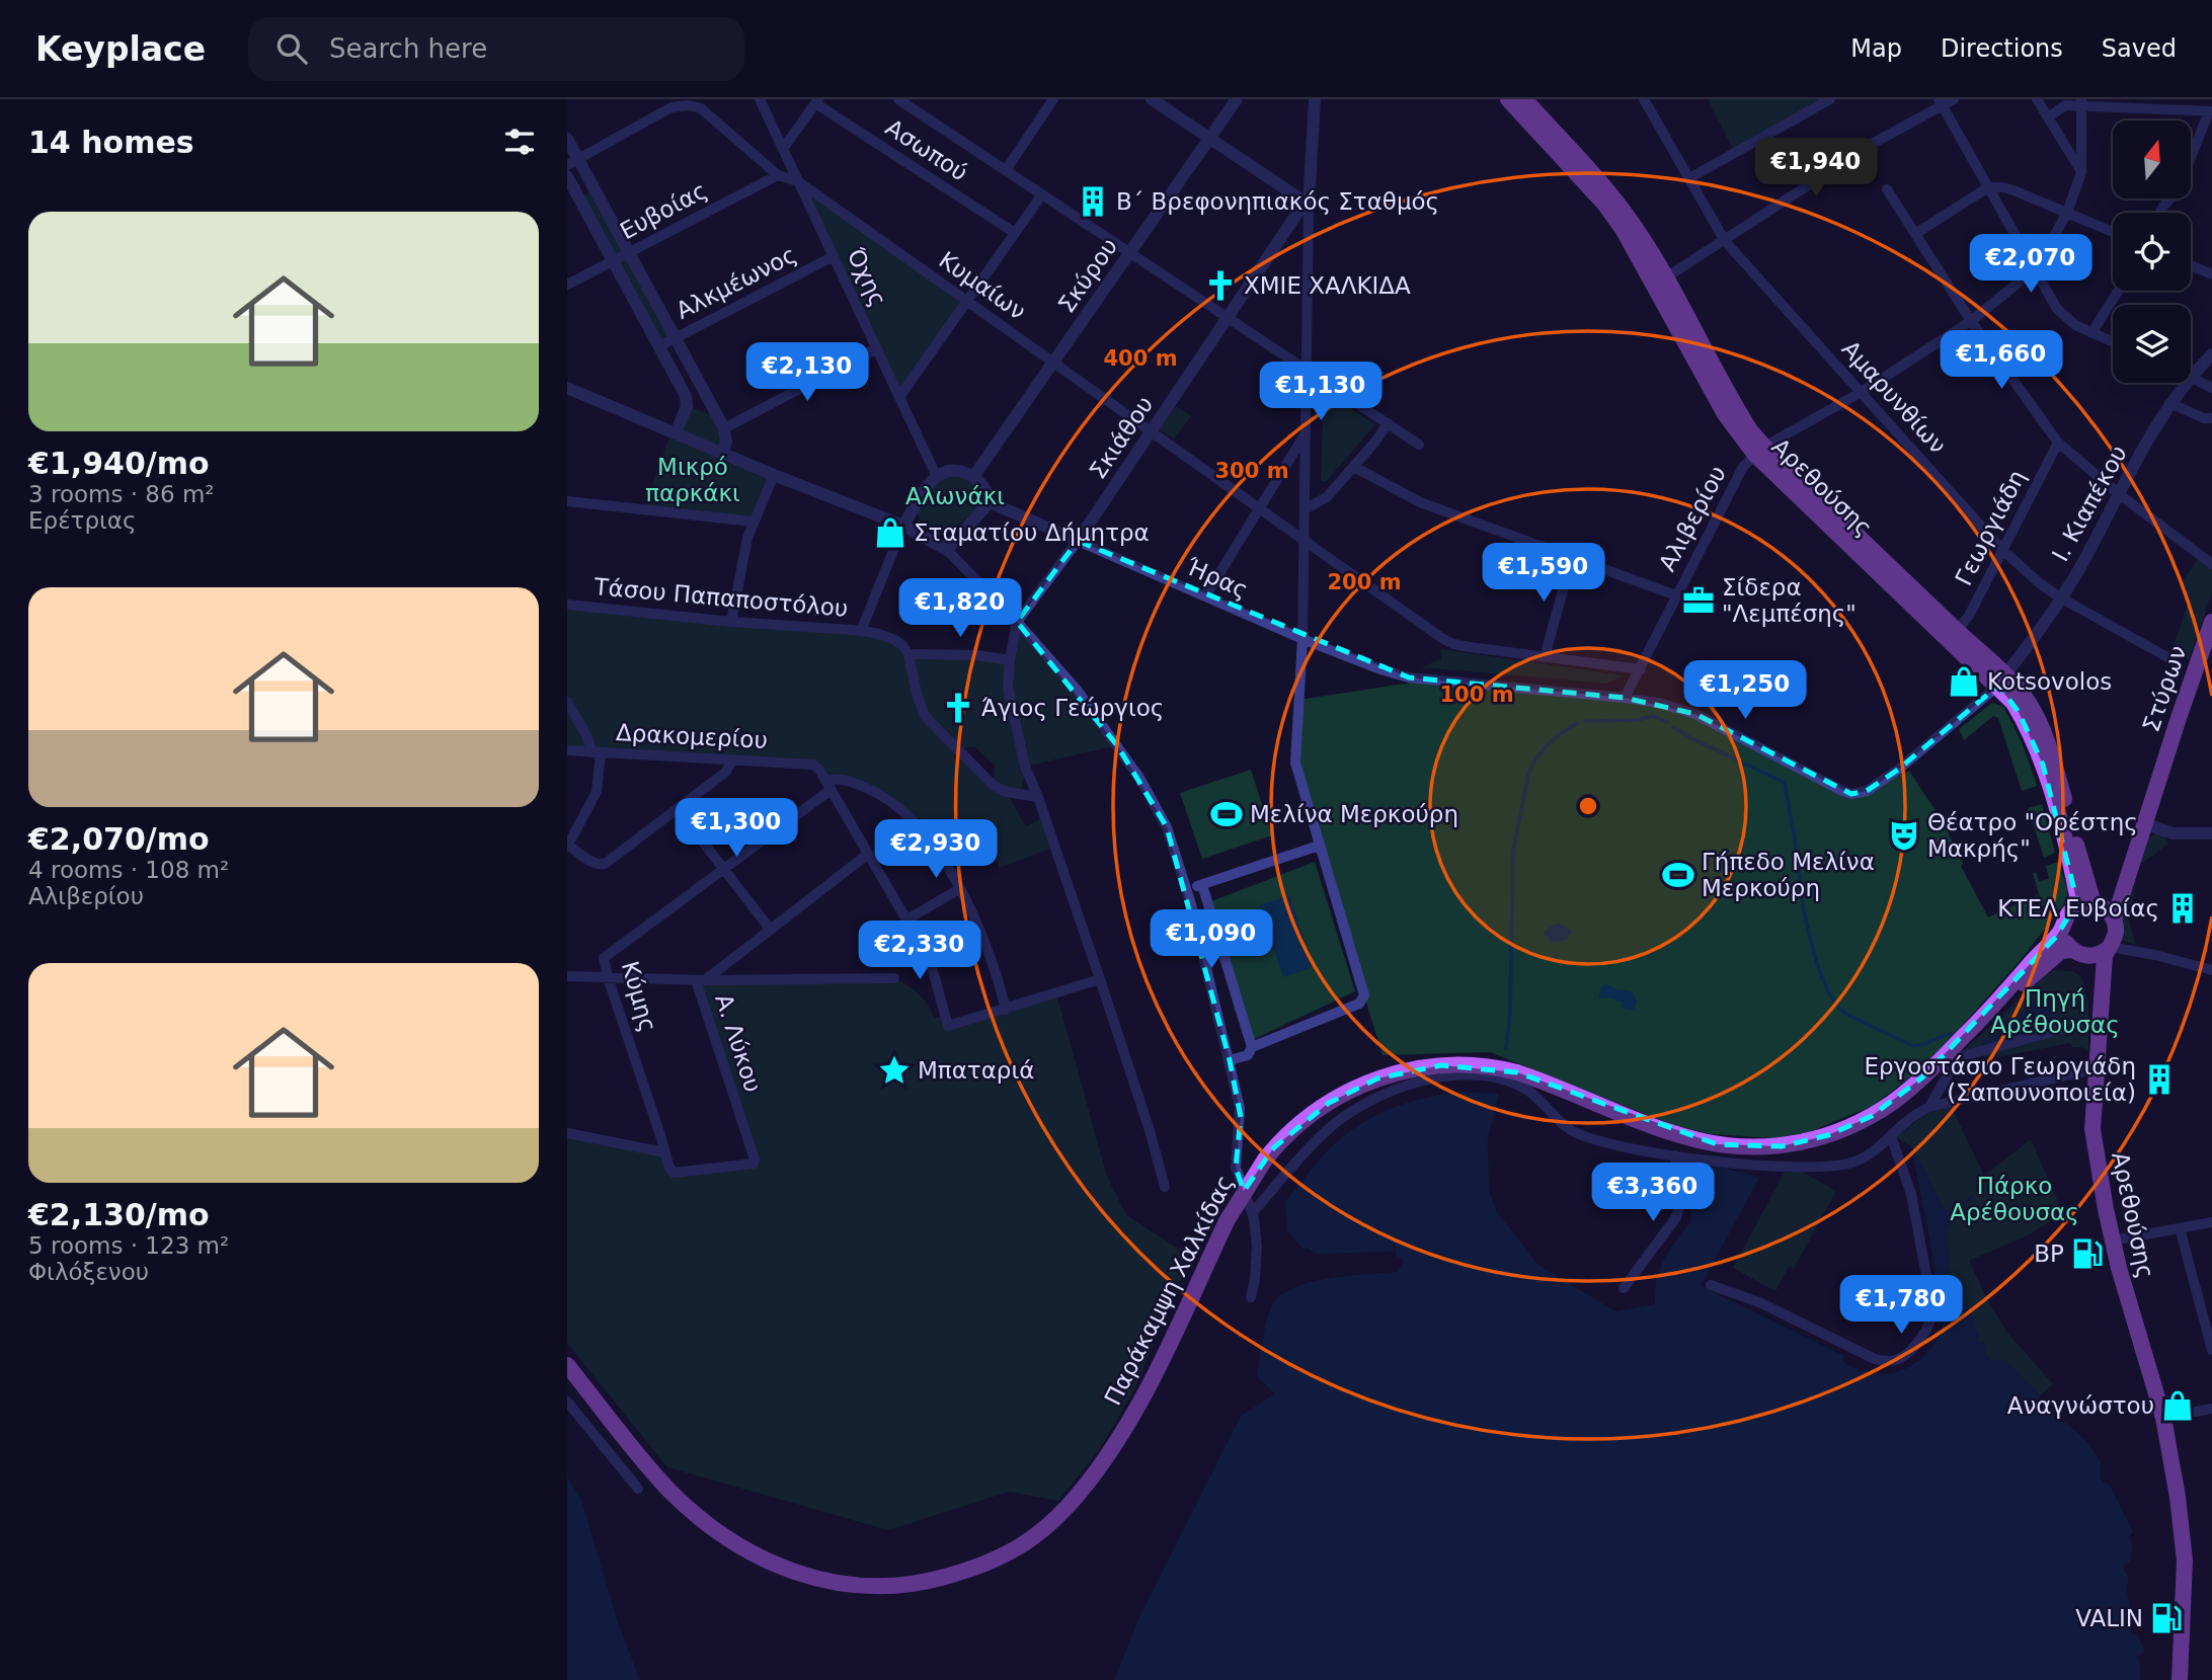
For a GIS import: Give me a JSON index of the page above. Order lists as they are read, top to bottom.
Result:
{
  "streets": {
    "main road": ["Αρεθούσης", "Στύρων", "Παράκαμψη Χαλκίδας"],
    "street": [
      "Ασωπού",
      "Ευβοίας",
      "Σκύρου",
      "Όχης",
      "Αλκμέωνος",
      "Κυμαίων",
      "Αμαρυνθίων",
      "Σκιάθου",
      "Ι. Κιαπέκου",
      "Αλιβερίου",
      "Γεωργιάδη",
      "Ήρας",
      "Τάσου Παπαποστόλου",
      "Δρακομερίου",
      "Κύμης",
      "Α. Λύκου"
    ]
  },
  "crossings": [
    ["Ασωπού", "Όχης"],
    ["Ευβοίας", "Κυμαίων"],
    ["Σκύρου", "Κυμαίων"],
    ["Όχης", "Αλκμέωνος"],
    ["Όχης", "Κυμαίων"],
    ["Κυμαίων", "Σκιάθου"],
    ["Κυμαίων", "Αλιβερίου"],
    ["Αμαρυνθίων", "Ι. Κιαπέκου"],
    ["Αμαρυνθίων", "Αλιβερίου"],
    ["Αμαρυνθίων", "Γεωργιάδη"],
    ["Σκιάθου", "Ήρας"],
    ["Αρεθούσης", "Ι. Κιαπέκου"],
    ["Αρεθούσης", "Αλιβερίου"],
    ["Αρεθούσης", "Γεωργιάδη"],
    ["Αρεθούσης", "Ήρας"],
    ["Αρεθούσης", "Στύρων"],
    ["Αρεθούσης", "Παράκαμψη Χαλκίδας"],
    ["Ι. Κιαπέκου", "Ήρας"],
    ["Αλιβερίου", "Ήρας"],
    ["Στύρων", "Παράκαμψη Χαλκίδας"],
    ["Δρακομερίου", "Κύμης"],
    ["Κύμης", "Α. Λύκου"]
  ],
  "parks": [
    "Μικρό παρκάκι",
    "Αλωνάκι",
    "Πηγή Αρέθουσας",
    "Πάρκο Αρέθουσας"
  ],
  "places": {
    "building": ["Β΄ Βρεφονηπιακός Σταθμός", "ΚΤΕΛ Ευβοίας", "Εργοστάσιο Γεωργιάδη (Σαπουνοποιεία)"],
    "church": ["ΧΜΙΕ ΧΑΛΚΙΔΑ", "Άγιος Γεώργιος"],
    "shop": ["Σταματίου Δήμητρα", "Kotsovolos", "Αναγνώστου"],
    "office": ["Σίδερα \"Λεμπέσης\""],
    "sports": ["Μελίνα Μερκούρη", "Γήπεδο Μελίνα Μερκούρη"],
    "theatre": ["Θέατρο \"Ορέστης Μακρής\""],
    "place": ["Μπαταριά"],
    "fuel station": ["BP", "VALIN"]
  },
  "north": "top",
  "page": {
    "header": "Keyplace",
    "search": "Search here",
    "nav": ["Map", "Directions", "Saved"],
    "heading": "14 homes",
    "price": [
      "€1,940",
      "€2,070",
      "€1,660",
      "€2,130",
      "€1,130",
      "€1,590",
      "€1,820",
      "€1,250",
      "€1,300",
      "€2,930",
      "€1,090",
      "€2,330",
      "€3,360",
      "€1,780"
    ],
    "list": [
      {
        "name": "€1,940/mo",
        "note": "3 rooms · 86 m² · Ερέτριας"
      },
      {
        "name": "€2,070/mo",
        "note": "4 rooms · 108 m² · Αλιβερίου"
      },
      {
        "name": "€2,130/mo",
        "note": "5 rooms · 123 m² · Φιλόξενου"
      }
    ]
  },
  "rings": [
    "400 m",
    "300 m",
    "200 m",
    "100 m"
  ]
}
